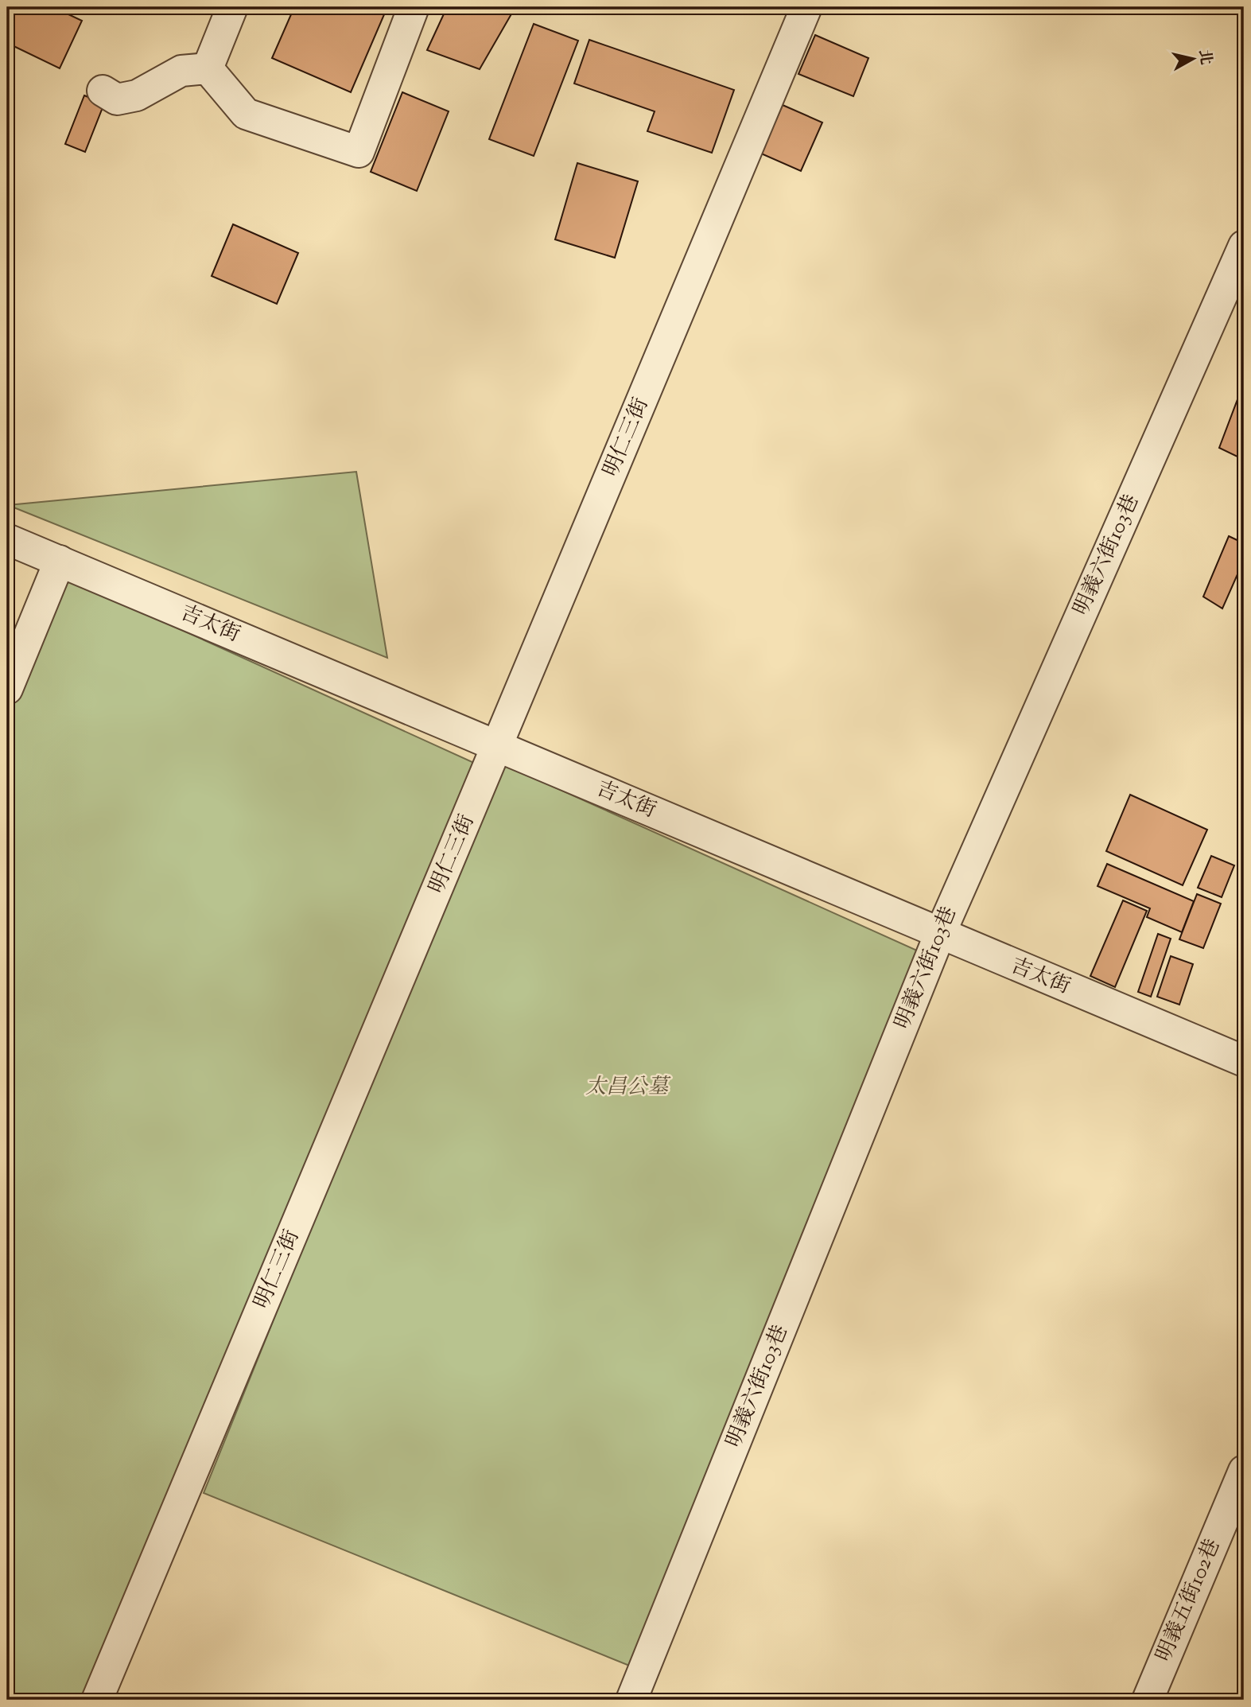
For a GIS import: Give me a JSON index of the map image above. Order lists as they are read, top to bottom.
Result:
{
  "streets": {
    "street": [
      "明仁三街",
      "明義六街103巷",
      "吉太街",
      "明義五街102巷"
    ]
  },
  "crossings": [
    ["明仁三街", "吉太街"],
    ["明義六街103巷", "吉太街"]
  ],
  "parks": ["太昌公墓"],
  "north": "right"
}
